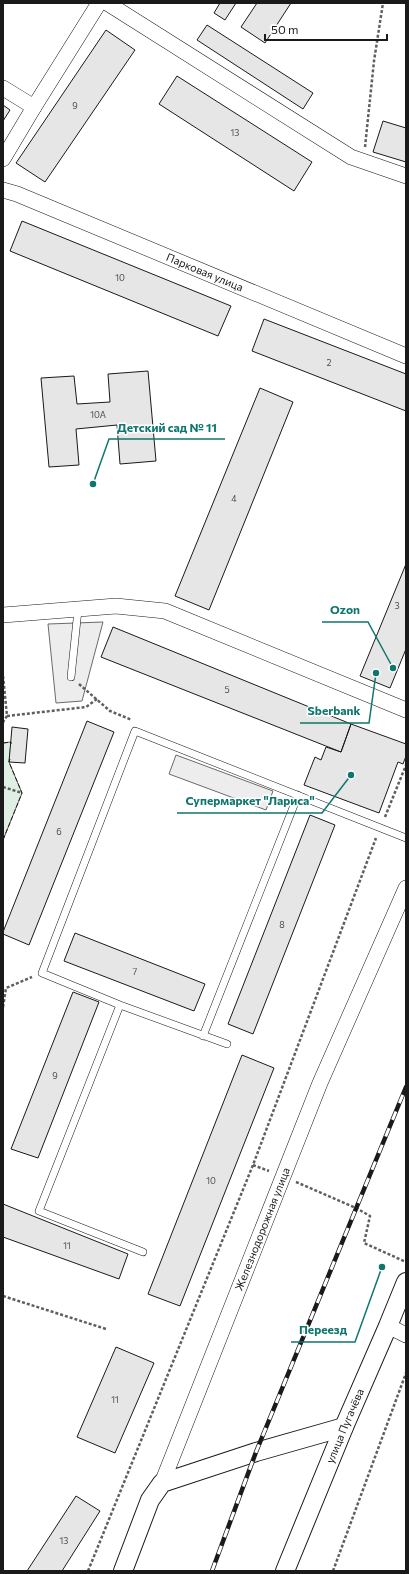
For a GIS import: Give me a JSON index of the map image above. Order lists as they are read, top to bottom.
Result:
{
  "streets": {
    "street": ["Парковая улица", "Железнодорожная улица", "улица Пугачёва"]
  },
  "places": [
    "Детский сад № 11",
    "Ozon",
    "Sberbank",
    "Супермаркет \"Лариса\"",
    "Переезд"
  ],
  "house_numbers": [
    "9",
    "13",
    "10",
    "2",
    "10А",
    "4",
    "3",
    "5",
    "6",
    "8",
    "7",
    "9",
    "10",
    "11",
    "11",
    "13"
  ],
  "scale_bar": "50 m"
}
